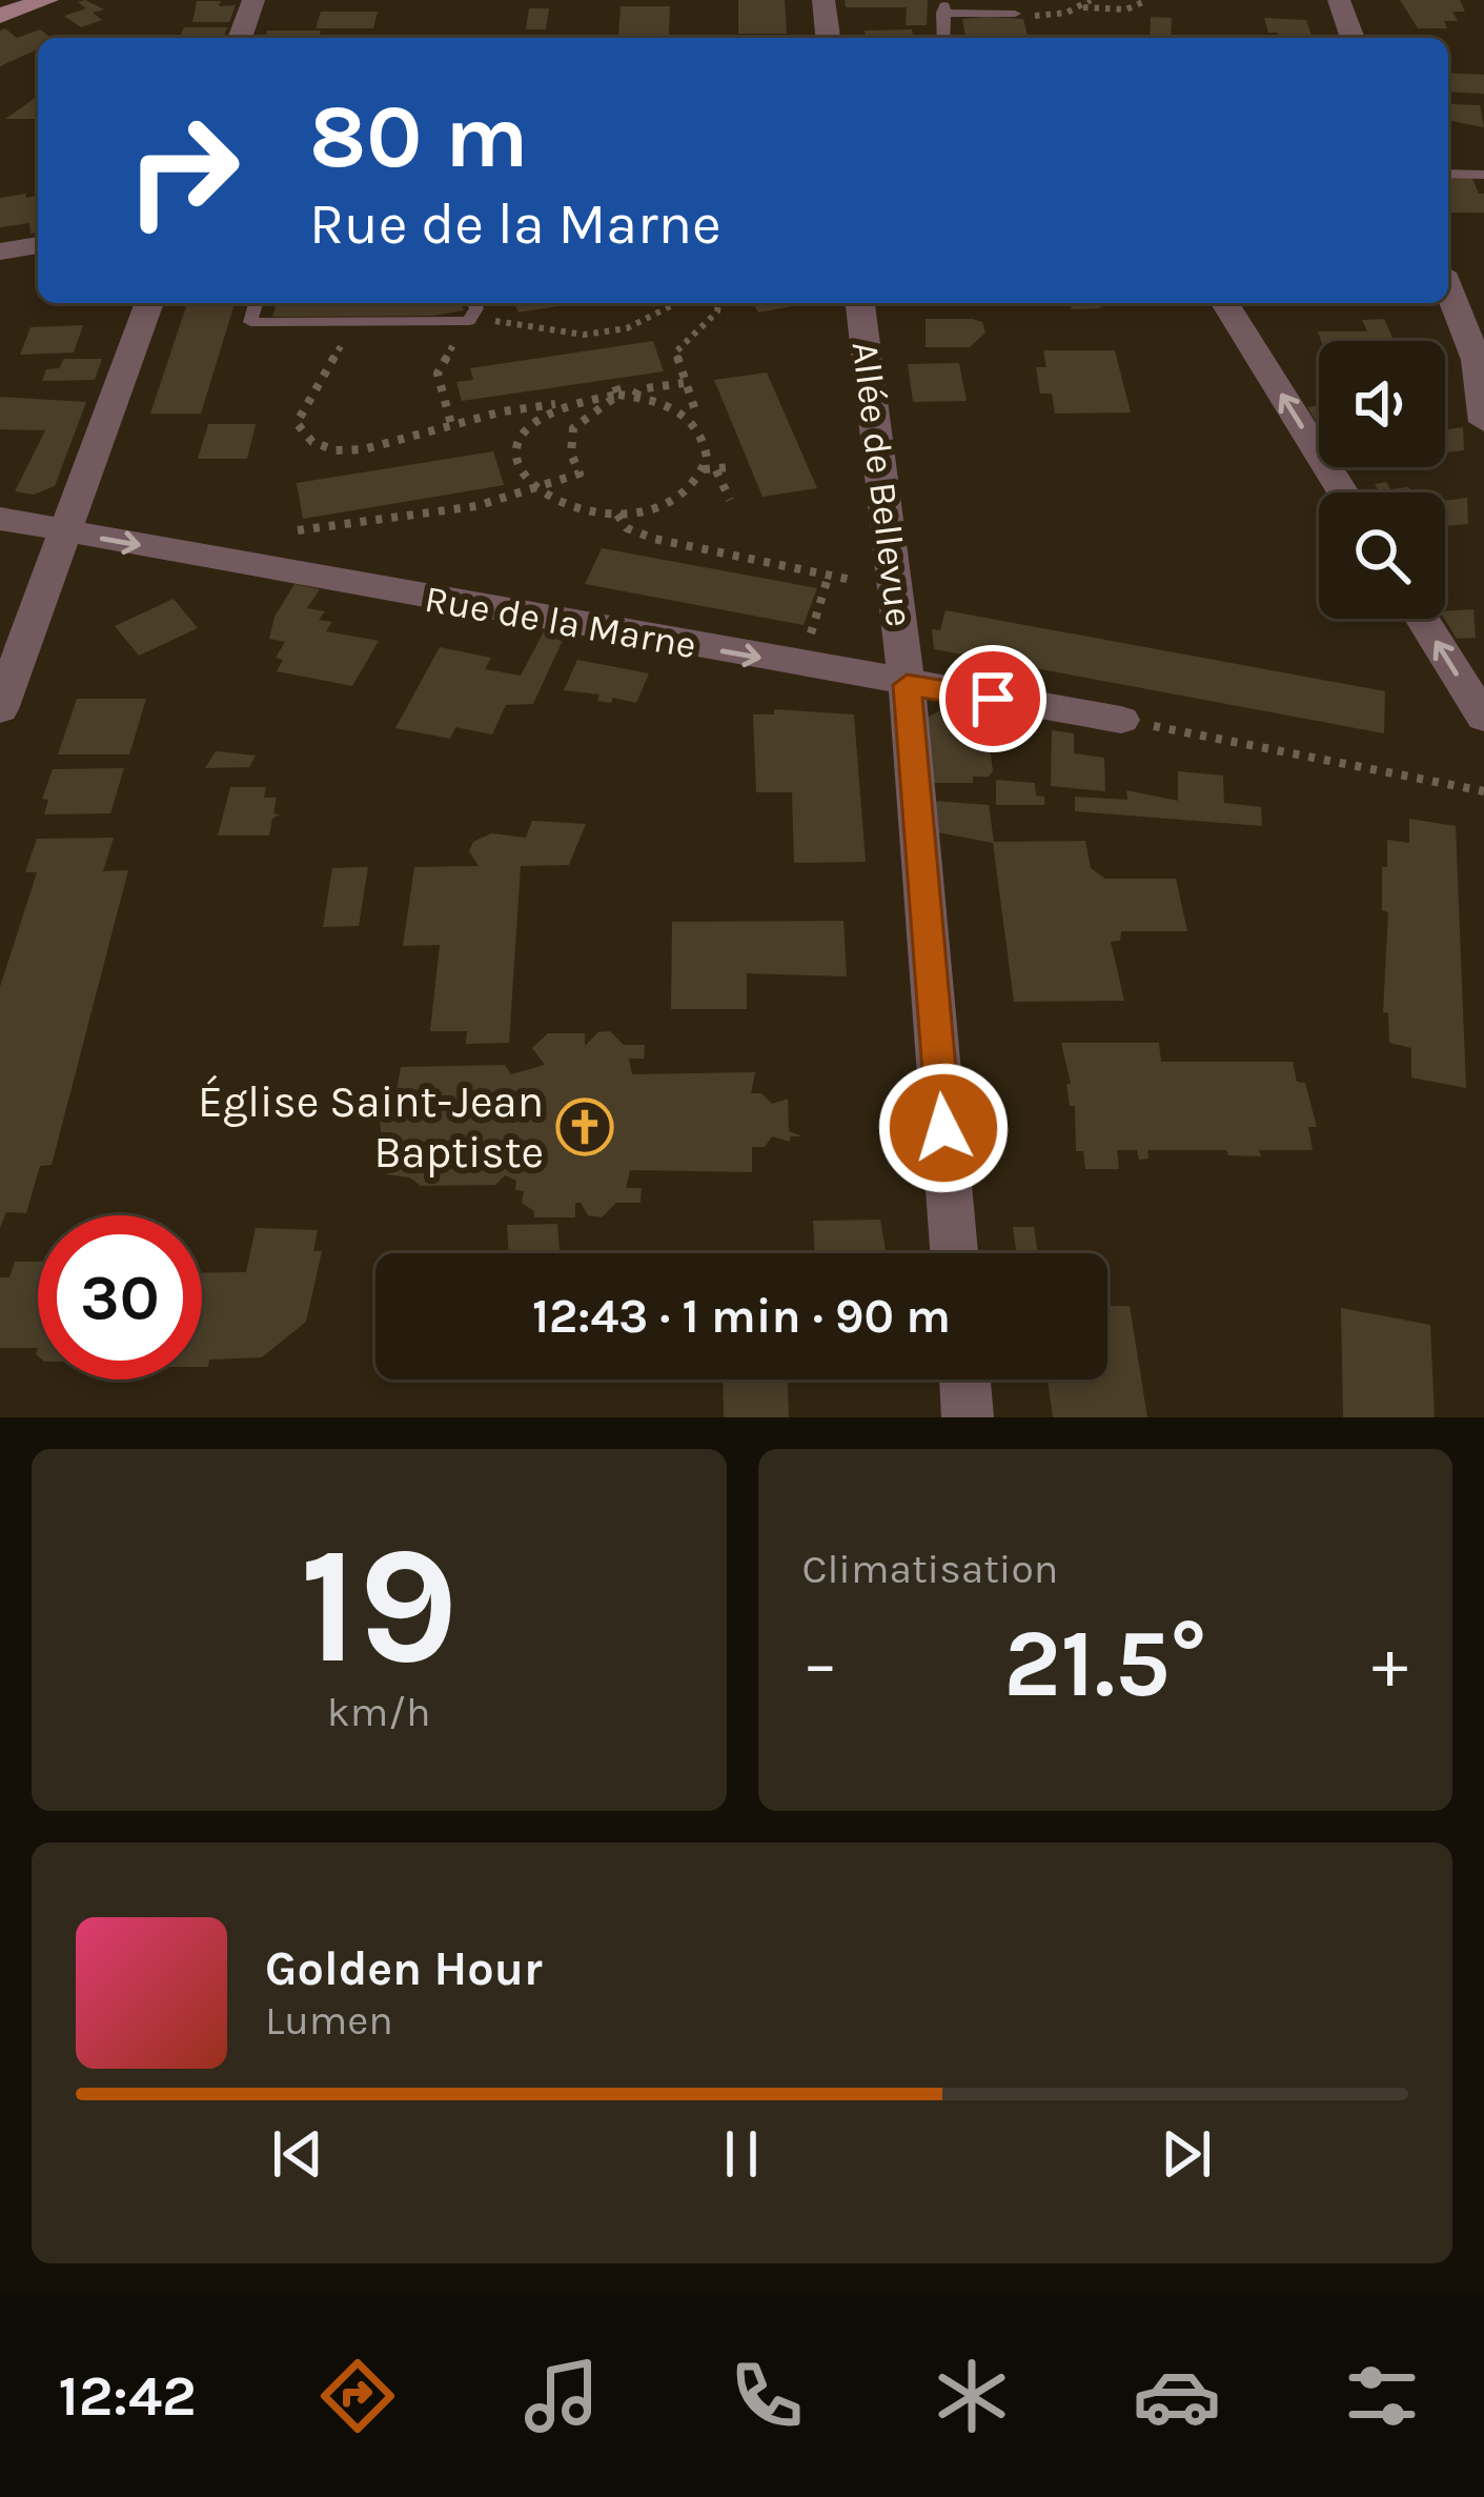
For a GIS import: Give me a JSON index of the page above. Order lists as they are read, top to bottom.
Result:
{
  "streets": {
    "street": ["Allée de Bellevue", "Rue de la Marne"]
  },
  "crossings": [
    ["Allée de Bellevue", "Rue de la Marne"]
  ],
  "one_way": ["Rue de la Marne"],
  "places": {
    "church": ["Église Saint-Jean Baptiste"]
  },
  "page": {
    "turn": ["80 m", "Rue de la Marne"],
    "limit": "30",
    "trip": "12:43 · 1 min · 90 m",
    "tile": [
      ["19", "km/h"],
      "Climatisation"
    ],
    "heat": ["−", "21.5°", "+"],
    "song": ["Golden Hour", "Lumen"],
    "tabs": "12:42"
  }
}
